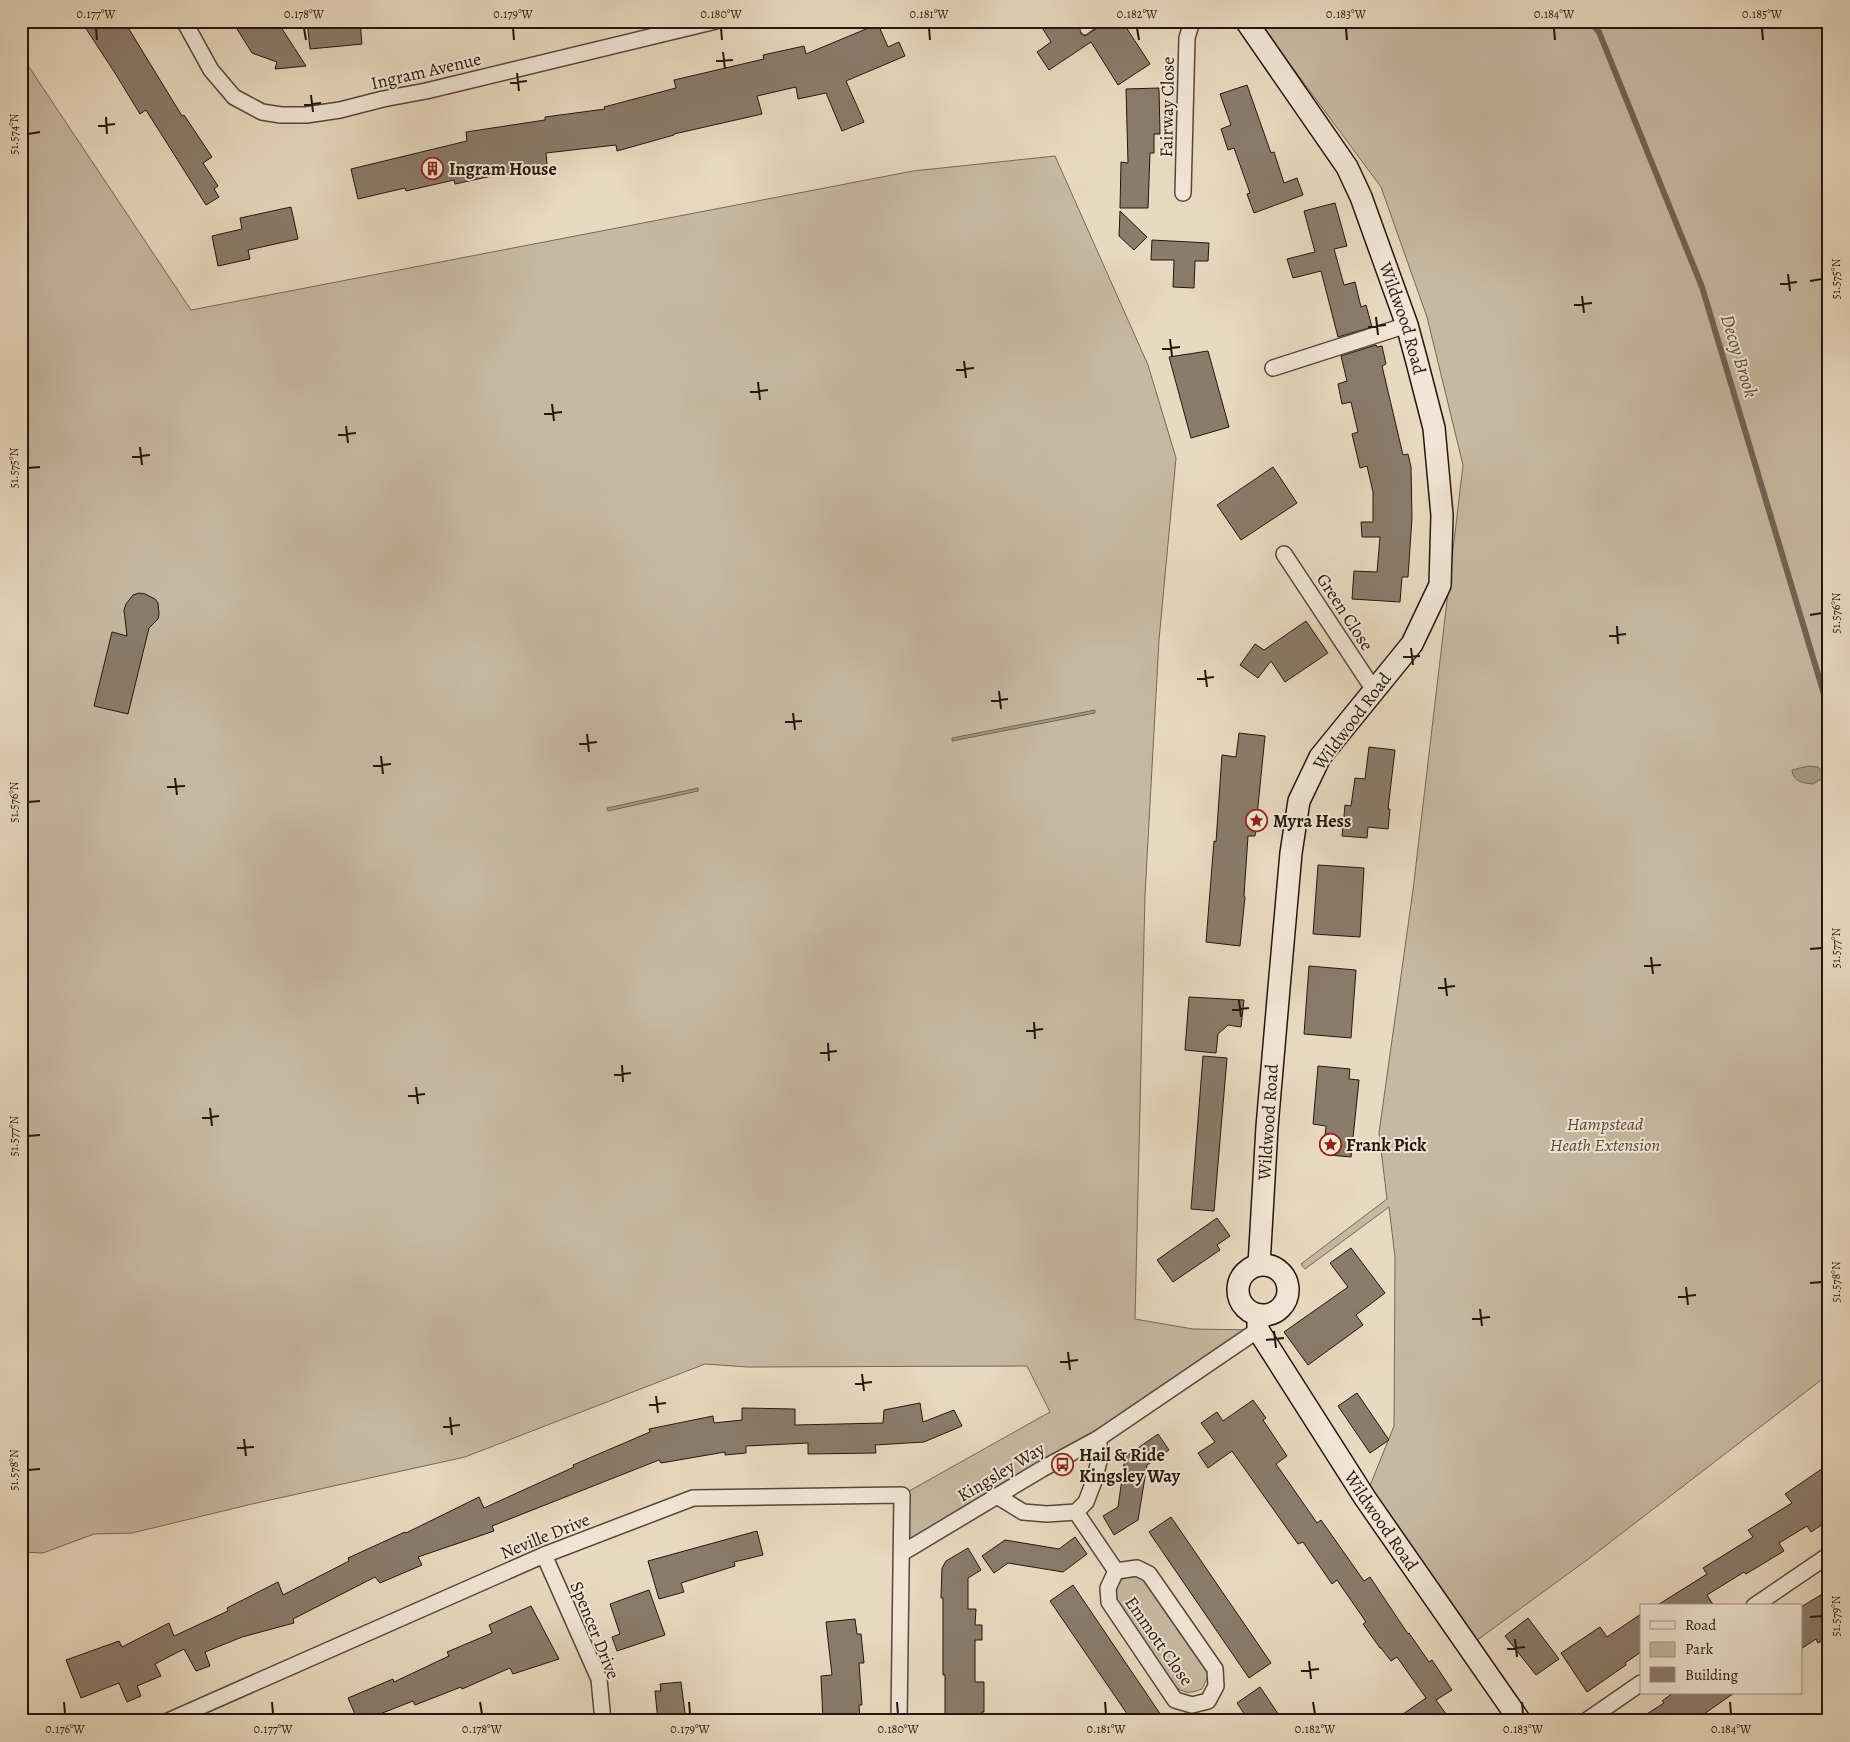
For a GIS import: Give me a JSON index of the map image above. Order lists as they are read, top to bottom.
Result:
{
  "streets": {
    "street": [
      "Ingram Avenue",
      "Fairway Close",
      "Wildwood Road",
      "Green Close",
      "Kingsley Way",
      "Neville Drive",
      "Spencer Drive",
      "Emmott Close"
    ]
  },
  "crossings": [
    ["Wildwood Road", "Green Close"],
    ["Wildwood Road", "Kingsley Way"],
    ["Kingsley Way", "Neville Drive"],
    ["Neville Drive", "Spencer Drive"]
  ],
  "water": ["Decoy Brook"],
  "parks": ["Hampstead Heath Extension"],
  "places": {
    "building": ["Ingram House"],
    "place": ["Myra Hess", "Frank Pick"],
    "bus stop": ["Hail & Ride Kingsley Way"]
  },
  "legend": ["Road", "Park", "Building"],
  "coordinates": [
    "0.177°W",
    "0.178°W",
    "0.179°W",
    "0.180°W",
    "0.181°W",
    "0.182°W",
    "0.183°W",
    "0.184°W",
    "0.185°W",
    "51.574°N",
    "51.575°N",
    "51.576°N",
    "51.577°N",
    "51.578°N",
    "51.579°N",
    "0.176°W"
  ]
}
